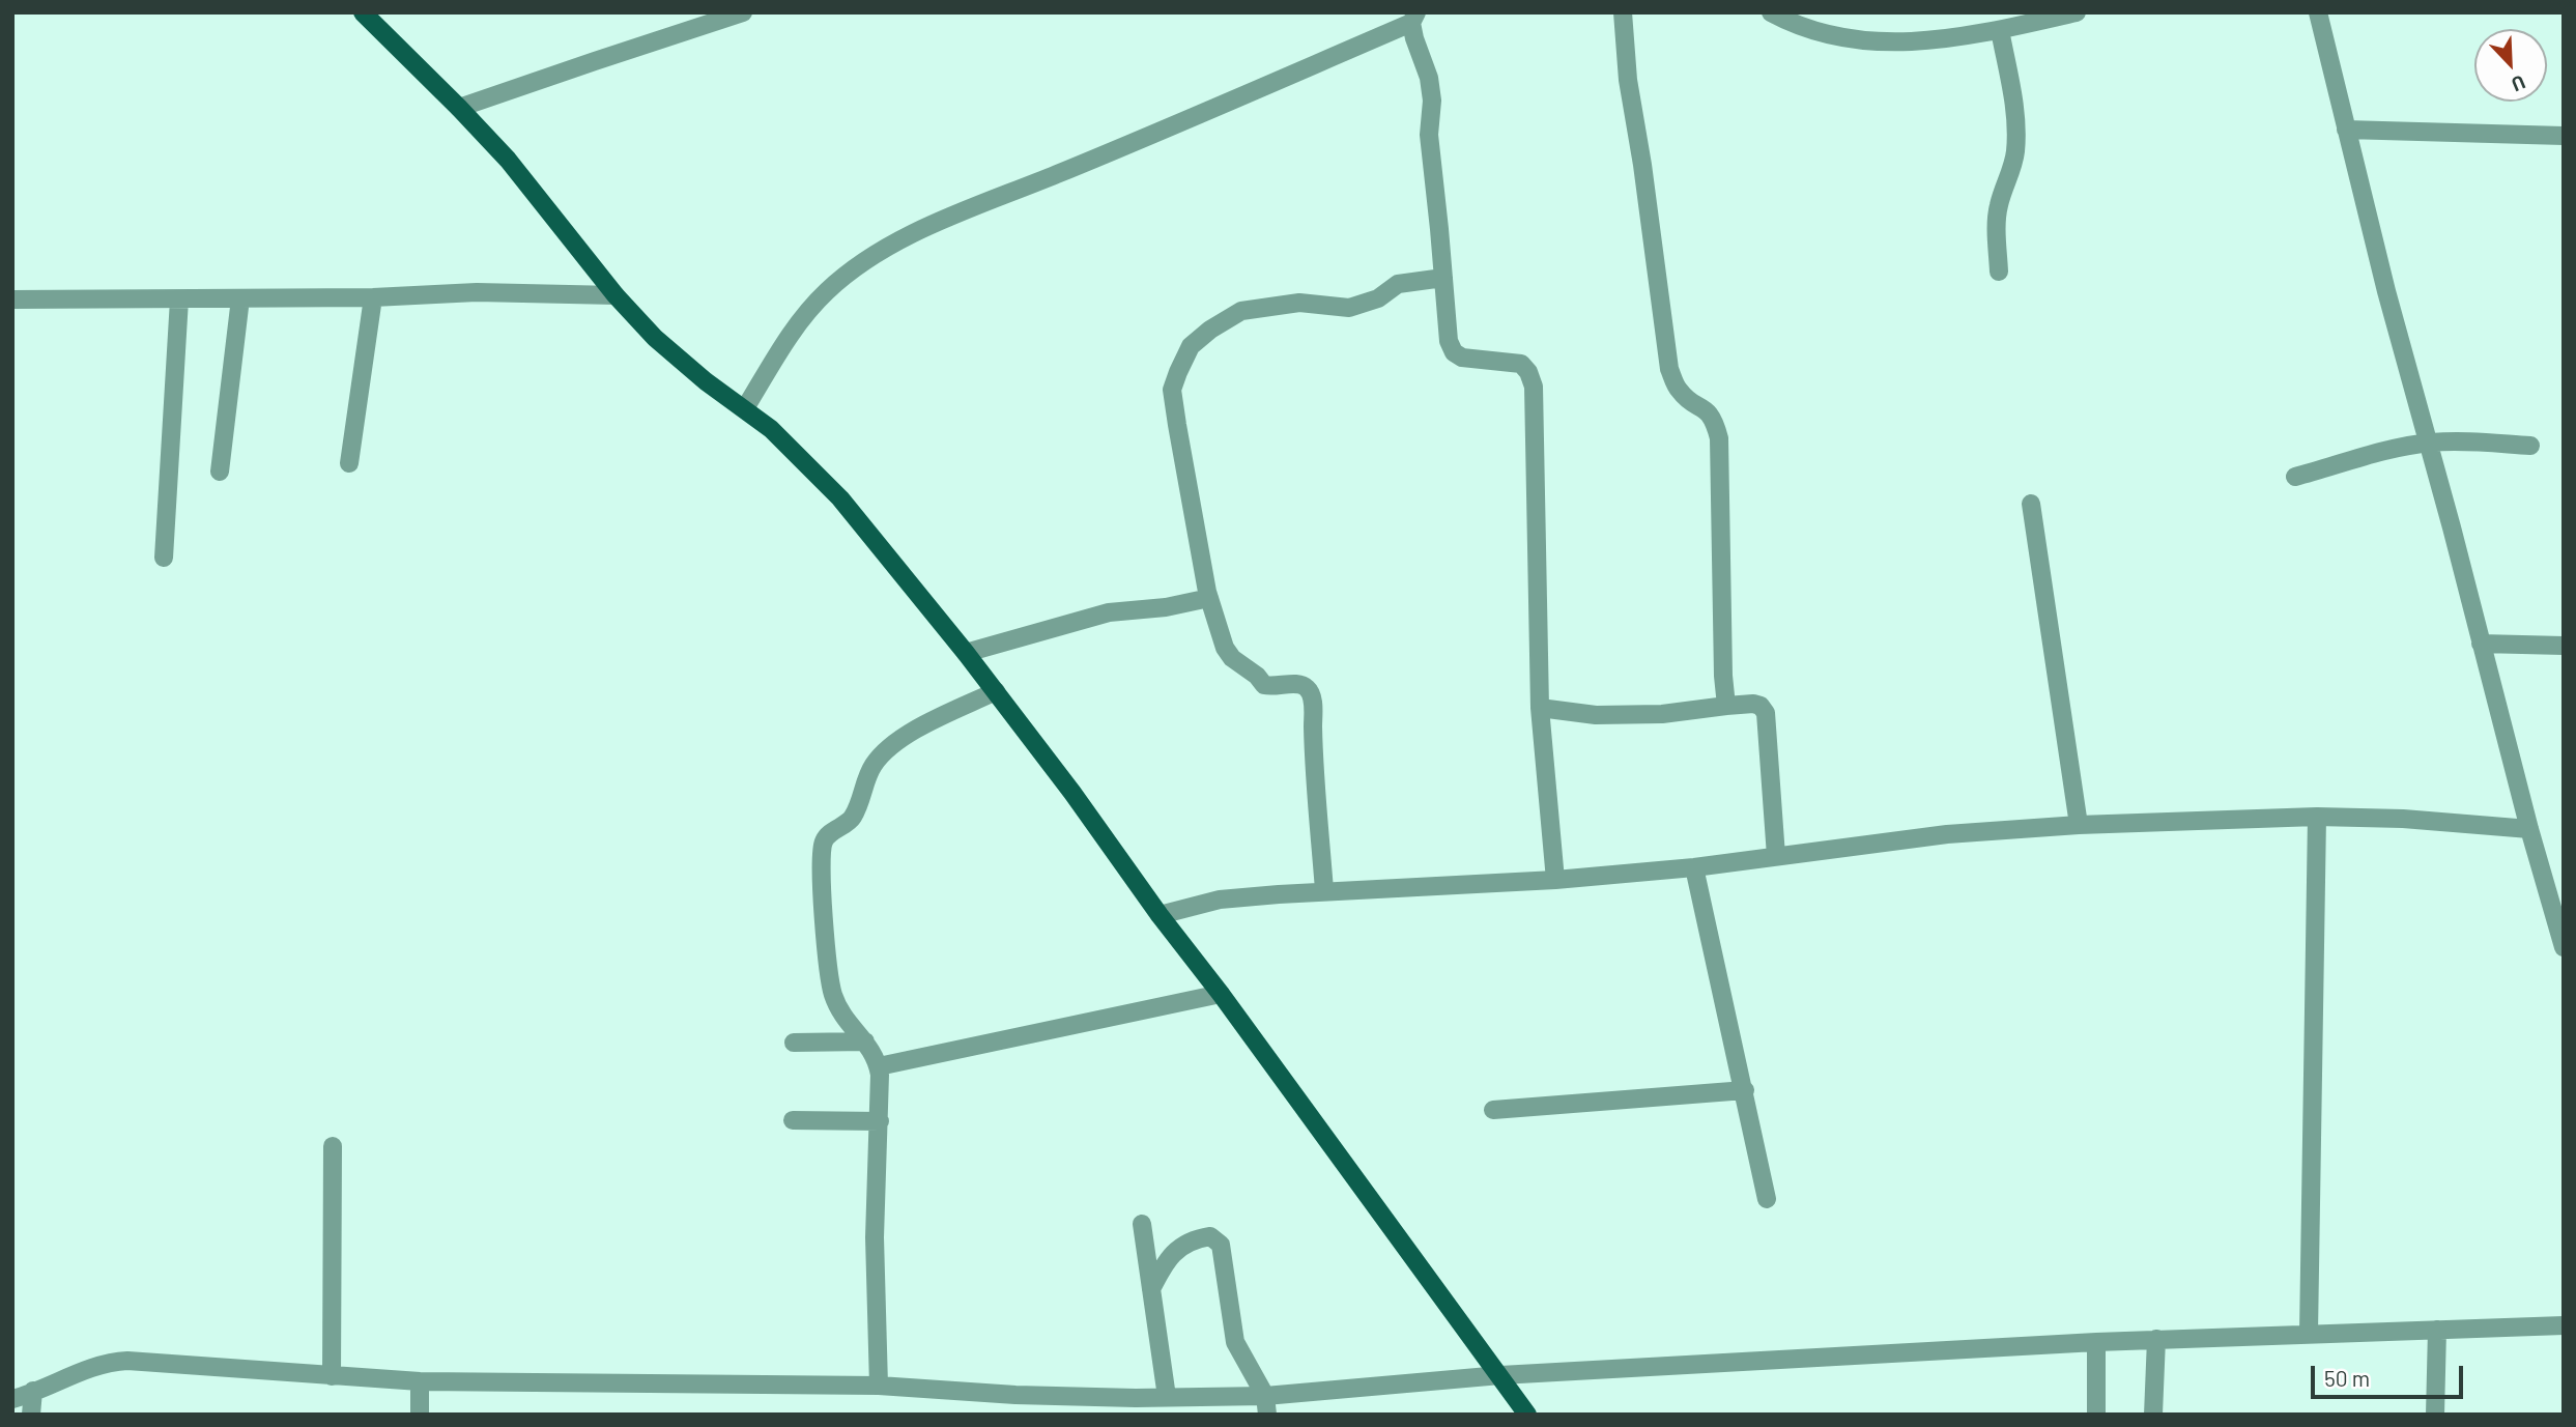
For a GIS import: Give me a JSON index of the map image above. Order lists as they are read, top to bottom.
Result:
{
  "scale_bar": "50 m",
  "north": "bottom right"
}
